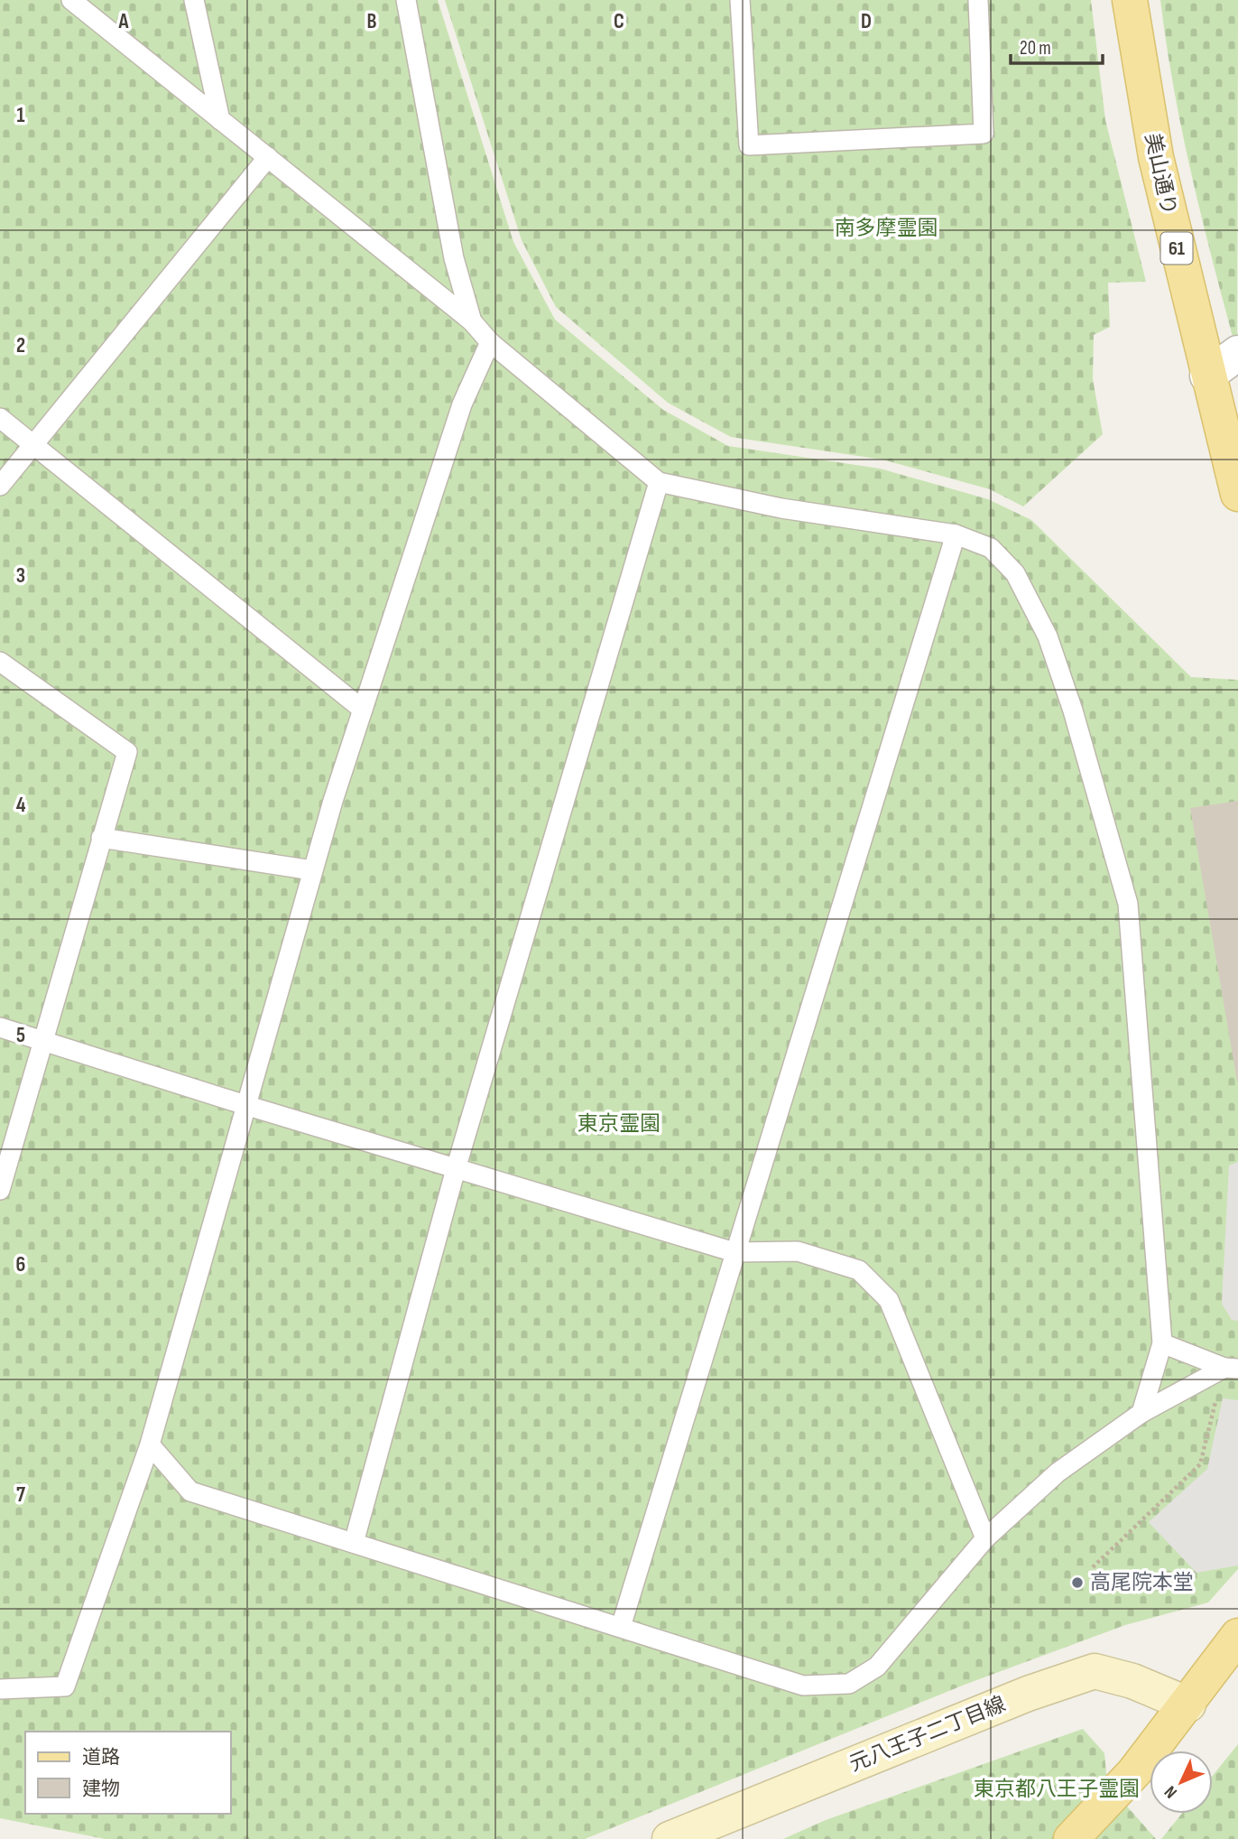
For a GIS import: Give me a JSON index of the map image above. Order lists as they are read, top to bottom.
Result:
{
  "streets": {
    "main road": ["美山通り", "61"],
    "street": ["元八王子二丁目線"]
  },
  "parks": ["南多摩霊園", "東京霊園", "東京都八王子霊園"],
  "places": ["高尾院本堂"],
  "legend": ["道路", "建物"],
  "scale_bar": "20 m",
  "north": "bottom left",
  "grid": {
    "columns": [
      "A",
      "B",
      "C",
      "D"
    ],
    "rows": [
      "1",
      "2",
      "3",
      "4",
      "5",
      "6",
      "7"
    ]
  }
}
